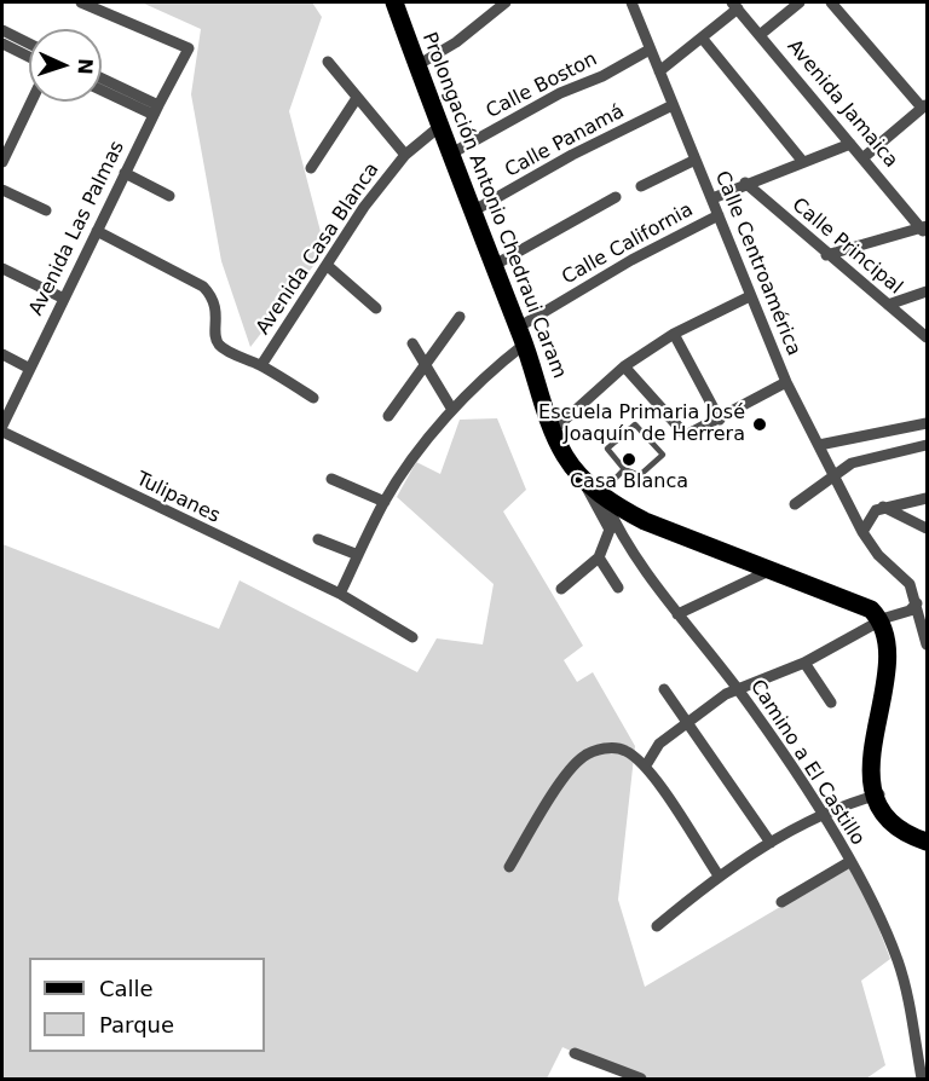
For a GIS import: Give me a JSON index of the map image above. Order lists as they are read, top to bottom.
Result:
{
  "streets": {
    "main road": ["Prolongación Antonio Chedraui Caram"],
    "street": [
      "Calle Boston",
      "Avenida Jamaica",
      "Calle Panamá",
      "Avenida Las Palmas",
      "Calle California",
      "Calle Principal",
      "Avenida Casa Blanca",
      "Calle Centroamérica",
      "Tulipanes",
      "Camino a El Castillo"
    ]
  },
  "crossings": [
    ["Calle Boston", "Prolongación Antonio Chedraui Caram"],
    ["Calle Boston", "Calle Centroamérica"],
    ["Calle Panamá", "Prolongación Antonio Chedraui Caram"],
    ["Calle Panamá", "Calle Centroamérica"],
    ["Prolongación Antonio Chedraui Caram", "Calle California"],
    ["Prolongación Antonio Chedraui Caram", "Avenida Casa Blanca"],
    ["Prolongación Antonio Chedraui Caram", "Camino a El Castillo"],
    ["Avenida Las Palmas", "Tulipanes"],
    ["Calle California", "Calle Centroamérica"],
    ["Calle California", "Tulipanes"]
  ],
  "places": ["Escuela Primaria José Joaquín de Herrera", "Casa Blanca"],
  "legend": ["Calle", "Parque"],
  "north": "right"
}
